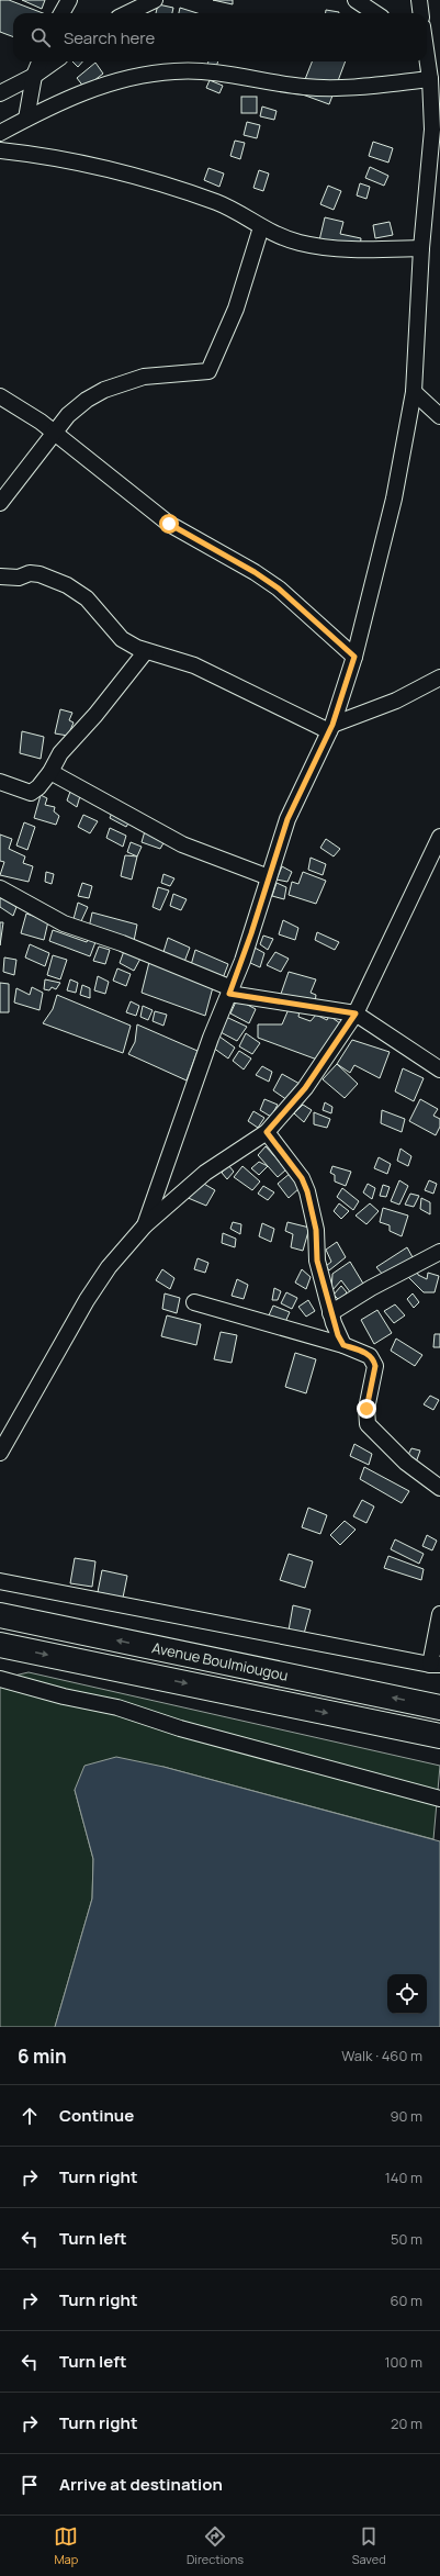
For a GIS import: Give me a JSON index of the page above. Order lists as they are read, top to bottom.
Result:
{
  "streets": {
    "highway": ["Avenue Boulmiougou"]
  },
  "page": {
    "search": "Search here",
    "heading": ["6 min", "Walk · 460 m"],
    "list": [
      ["Continue", "90 m"],
      ["Turn right", "140 m"],
      ["Turn left", "50 m"],
      ["Turn right", "60 m"],
      ["Turn left", "100 m"],
      ["Turn right", "20 m"],
      "Arrive at destination"
    ],
    "nav": ["Map", "Directions", "Saved"]
  }
}
